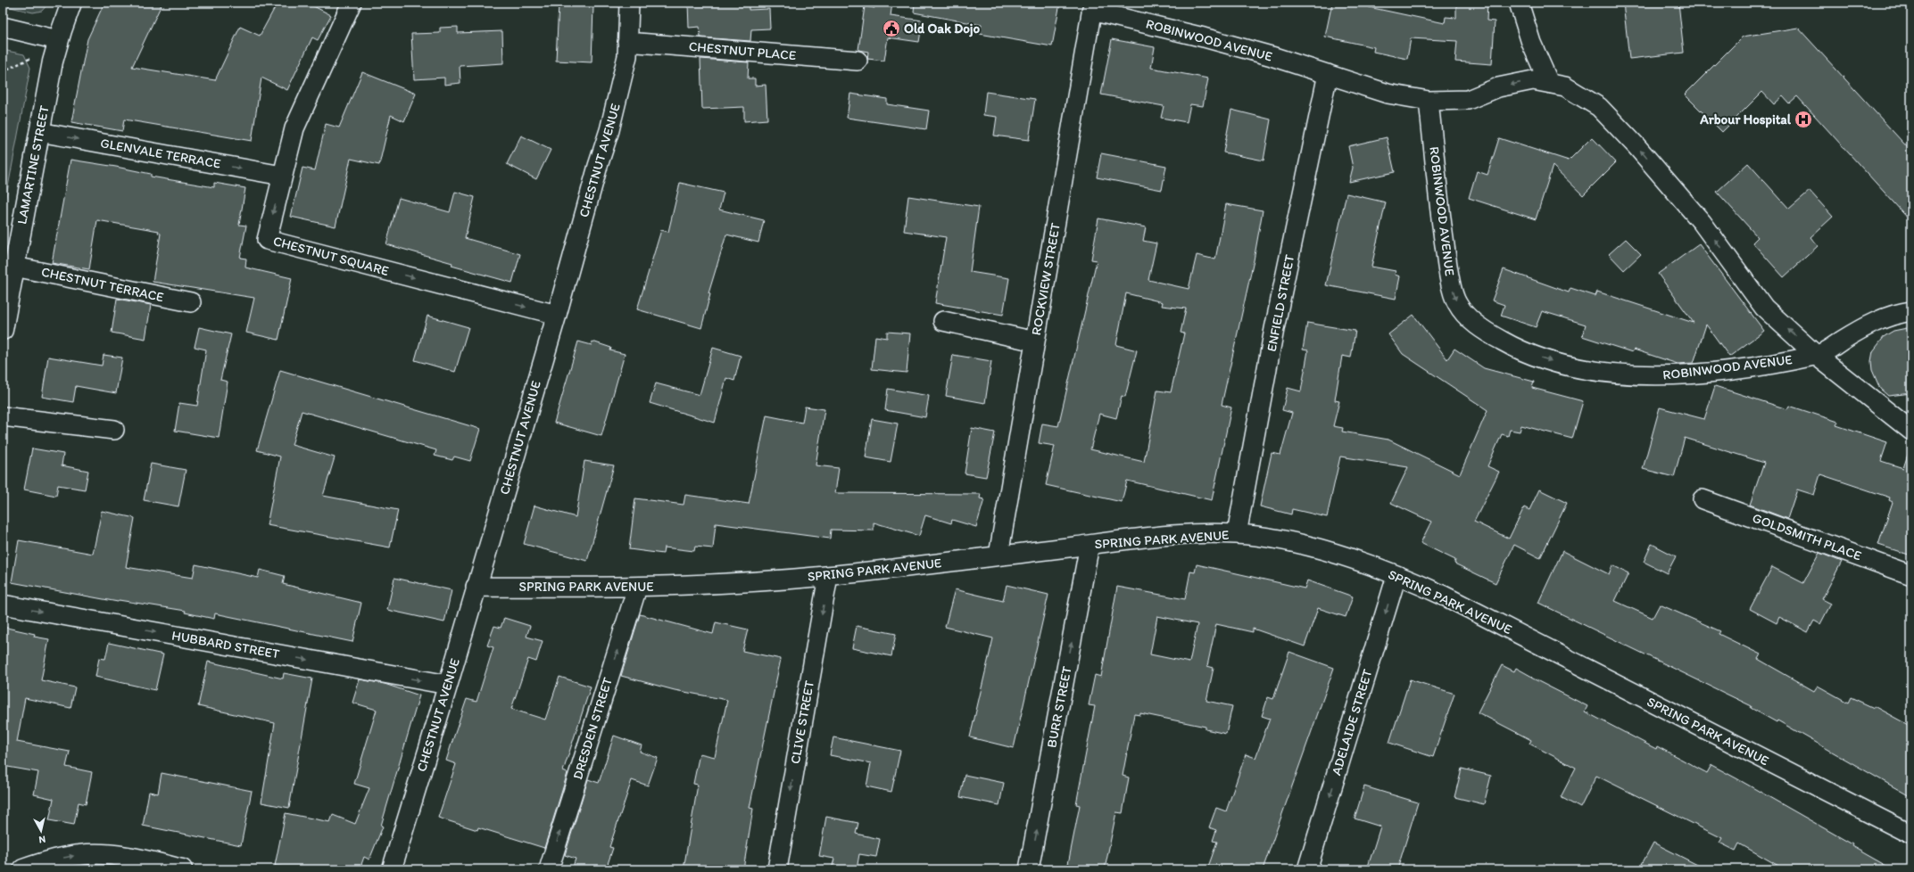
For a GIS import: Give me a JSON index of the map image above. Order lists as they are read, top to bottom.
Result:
{
  "streets": {
    "street": [
      "ROBINWOOD AVENUE",
      "CHESTNUT PLACE",
      "GLENVALE TERRACE",
      "CHESTNUT AVENUE",
      "LAMARTINE STREET",
      "CHESTNUT SQUARE",
      "ROCKVIEW STREET",
      "CHESTNUT TERRACE",
      "ENFIELD STREET",
      "GOLDSMITH PLACE",
      "SPRING PARK AVENUE",
      "HUBBARD STREET",
      "BURR STREET",
      "CLIVE STREET",
      "ADELAIDE STREET",
      "DRESDEN STREET"
    ]
  },
  "crossings": [
    ["ROBINWOOD AVENUE", "ROCKVIEW STREET"],
    ["ROBINWOOD AVENUE", "ENFIELD STREET"],
    ["CHESTNUT PLACE", "CHESTNUT AVENUE"],
    ["GLENVALE TERRACE", "LAMARTINE STREET"],
    ["GLENVALE TERRACE", "CHESTNUT SQUARE"],
    ["CHESTNUT AVENUE", "CHESTNUT SQUARE"],
    ["CHESTNUT AVENUE", "SPRING PARK AVENUE"],
    ["CHESTNUT AVENUE", "HUBBARD STREET"],
    ["LAMARTINE STREET", "CHESTNUT TERRACE"],
    ["ROCKVIEW STREET", "SPRING PARK AVENUE"],
    ["ENFIELD STREET", "SPRING PARK AVENUE"],
    ["SPRING PARK AVENUE", "BURR STREET"],
    ["SPRING PARK AVENUE", "CLIVE STREET"],
    ["SPRING PARK AVENUE", "ADELAIDE STREET"],
    ["SPRING PARK AVENUE", "DRESDEN STREET"]
  ],
  "one_way": [
    "GLENVALE TERRACE",
    "CHESTNUT SQUARE",
    "HUBBARD STREET",
    "BURR STREET",
    "CLIVE STREET",
    "ADELAIDE STREET",
    "DRESDEN STREET"
  ],
  "places": {
    "public building": ["Old Oak Dojo"],
    "hospital": ["Arbour Hospital"]
  },
  "north": "bottom"
}
